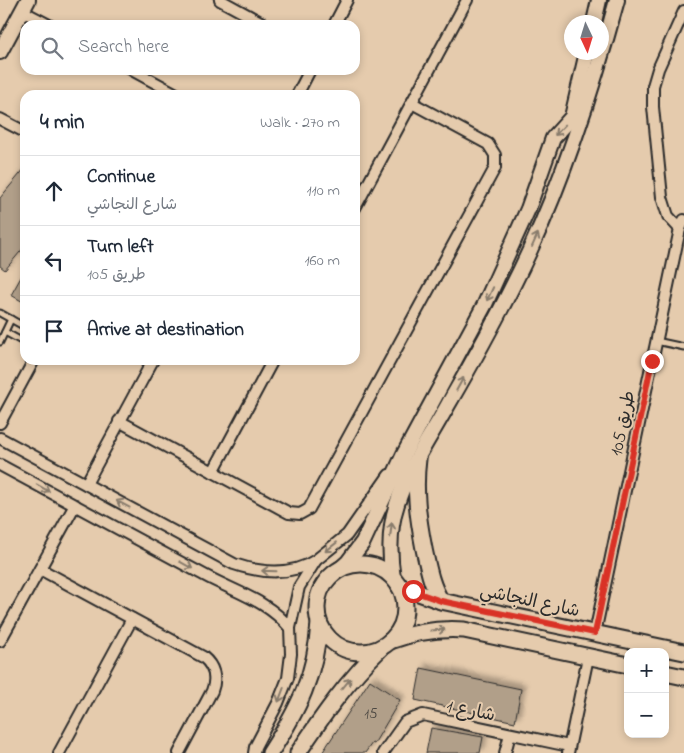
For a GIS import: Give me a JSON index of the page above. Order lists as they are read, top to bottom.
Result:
{
  "streets": {
    "main road": ["شارع النجاشي"],
    "street": ["طريق 105", "شارع 1"]
  },
  "crossings": [
    ["طريق 105", "شارع النجاشي"]
  ],
  "house_numbers": ["15"],
  "north": "bottom",
  "page": {
    "search": "Search here",
    "heading": ["4 min", "Walk · 270 m"],
    "list": [
      ["Continue", "شارع النجاشي", "110 m"],
      ["Turn left", "طريق 105", "160 m"],
      "Arrive at destination"
    ],
    "map_buttons": ["+", "−"]
  }
}
